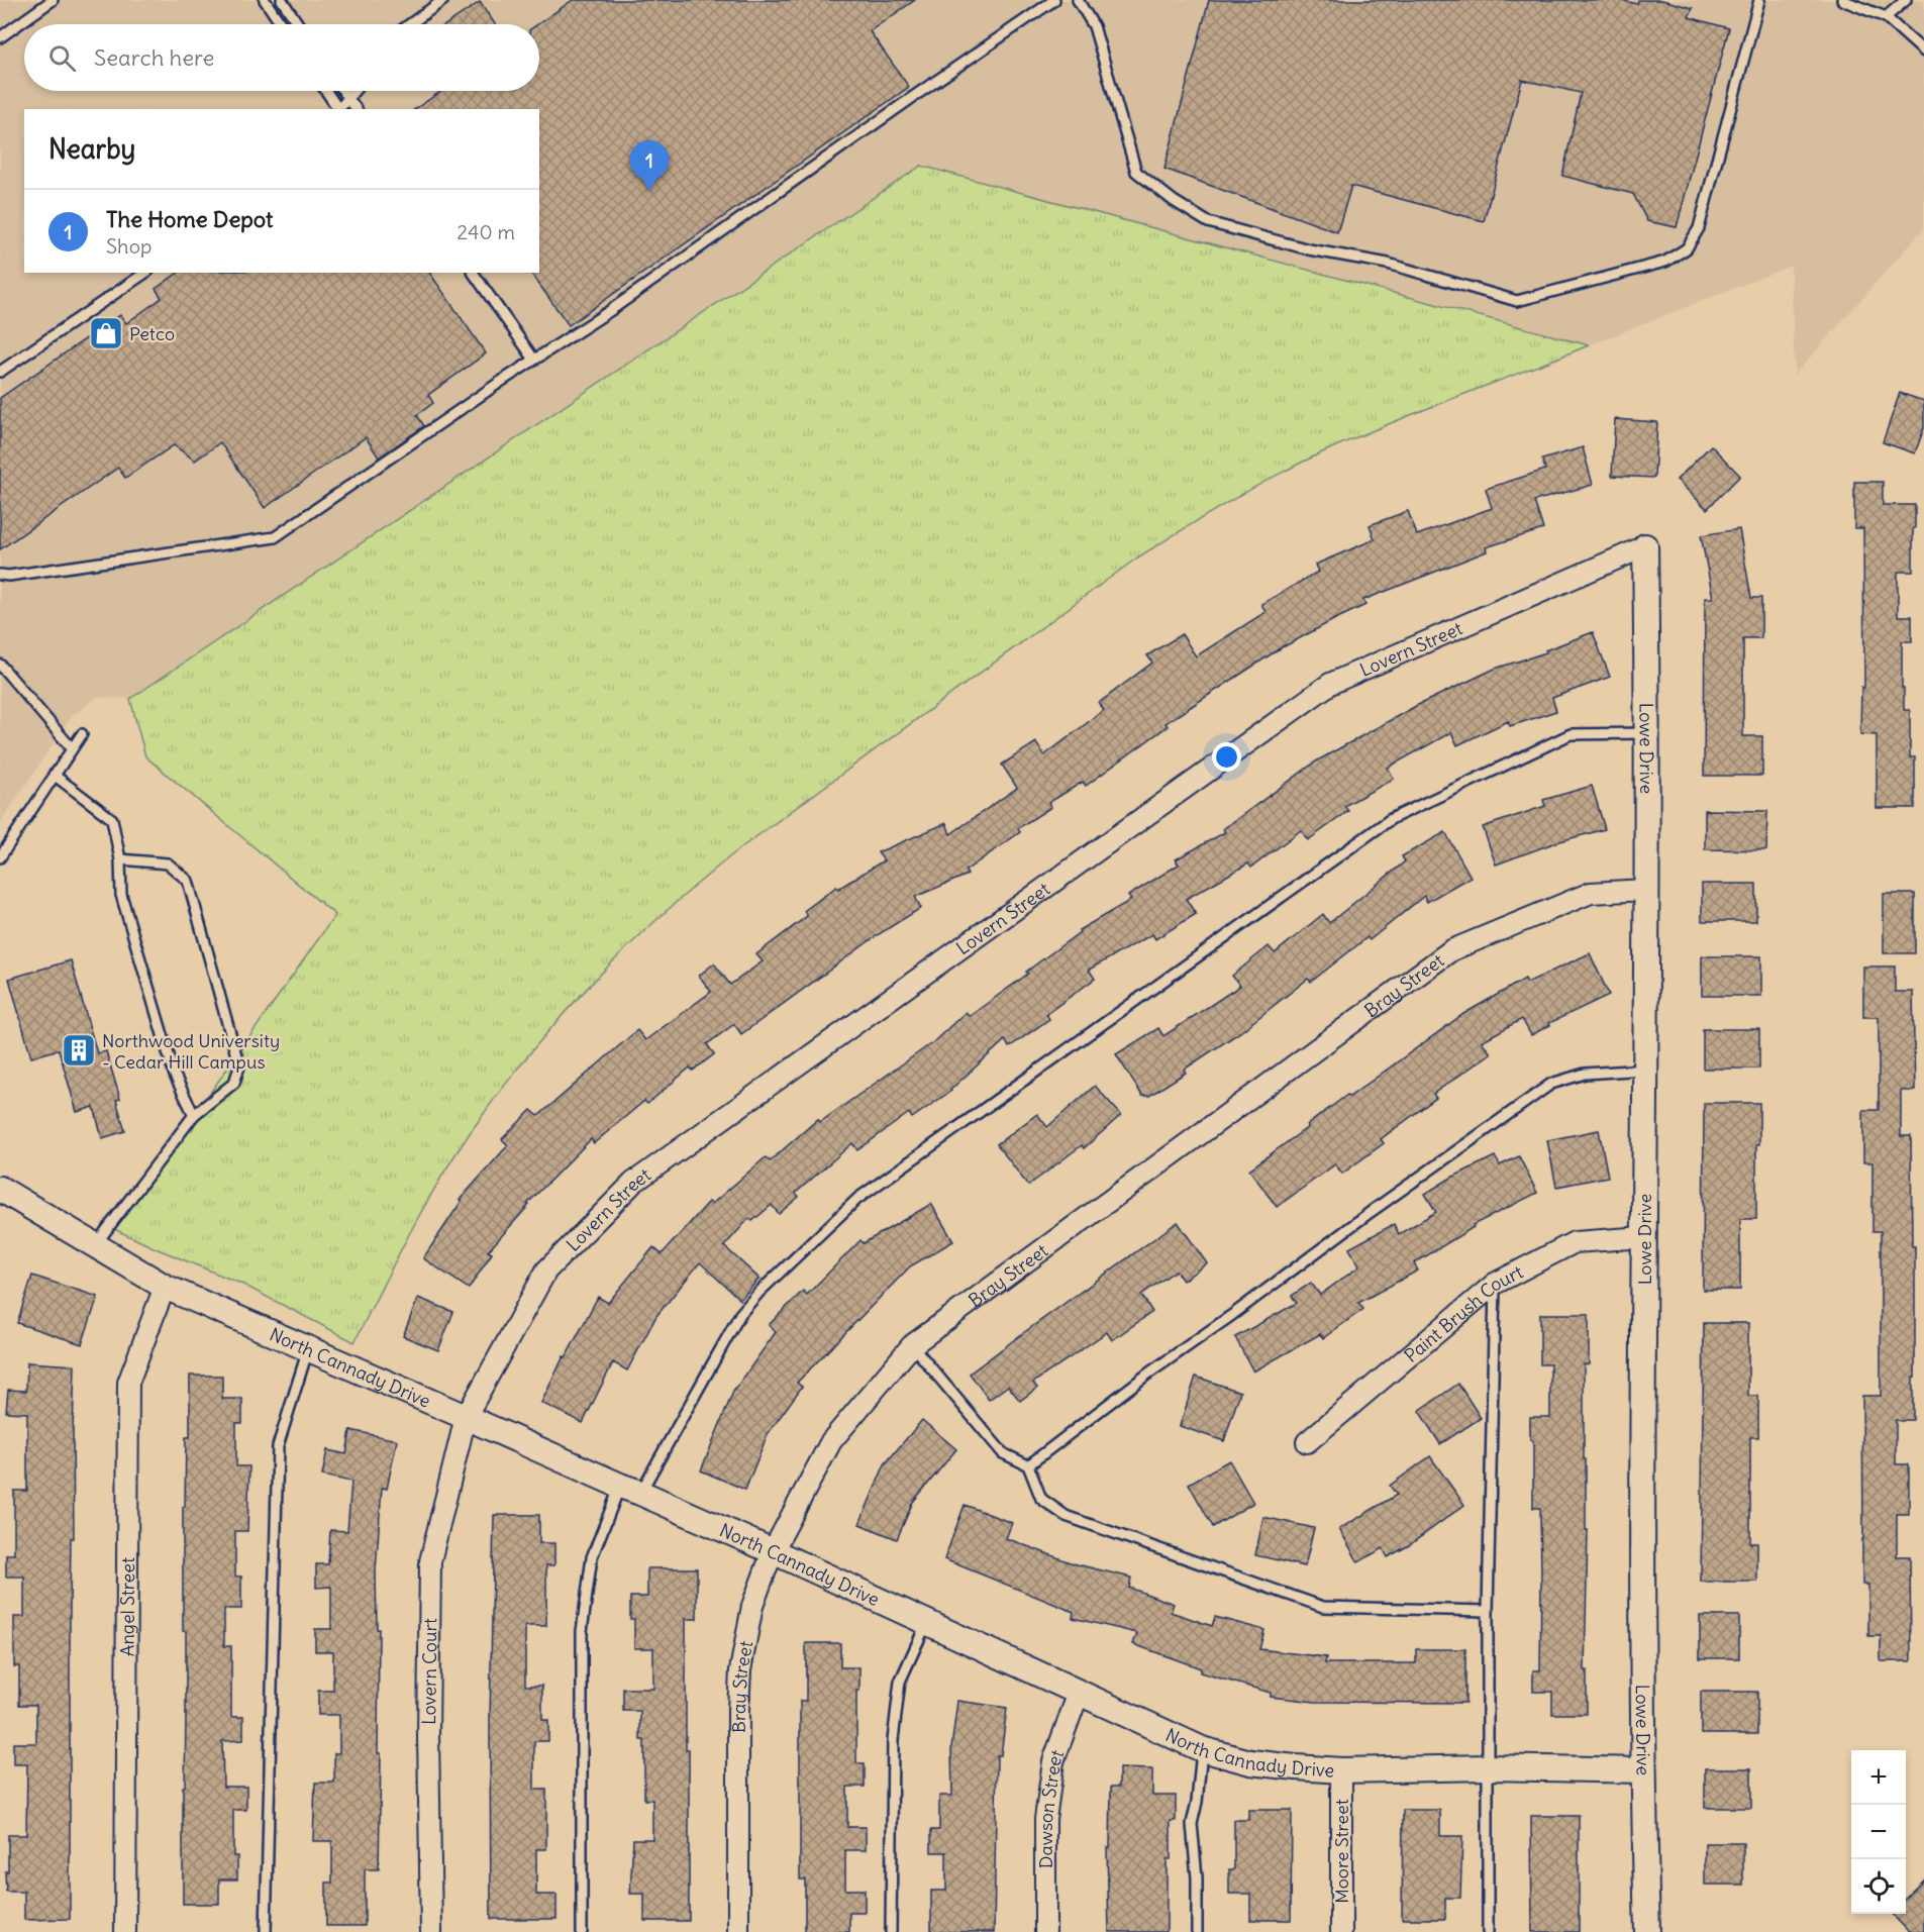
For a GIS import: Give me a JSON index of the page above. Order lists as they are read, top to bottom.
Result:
{
  "streets": {
    "street": [
      "Lovern Street",
      "Lowe Drive",
      "Bray Street",
      "Paint Brush Court",
      "North Cannady Drive",
      "Angel Street",
      "Lovern Court",
      "Dawson Street",
      "Moore Street"
    ]
  },
  "crossings": [
    ["Lovern Street", "Lowe Drive"],
    ["Lovern Street", "North Cannady Drive"],
    ["Lovern Street", "Lovern Court"],
    ["Lowe Drive", "Bray Street"],
    ["Lowe Drive", "Paint Brush Court"],
    ["Lowe Drive", "North Cannady Drive"],
    ["Bray Street", "North Cannady Drive"],
    ["North Cannady Drive", "Angel Street"],
    ["North Cannady Drive", "Lovern Court"],
    ["North Cannady Drive", "Dawson Street"],
    ["North Cannady Drive", "Moore Street"]
  ],
  "places": {
    "shop": ["Petco"],
    "building": ["Northwood University - Cedar Hill Campus"]
  },
  "page": {
    "search": "Search here",
    "heading": "Nearby",
    "pins": "1",
    "list": [
      {
        "mark": "1",
        "name": "The Home Depot",
        "note": "Shop",
        "value": "240 m"
      }
    ],
    "map_buttons": ["+", "−"]
  }
}
